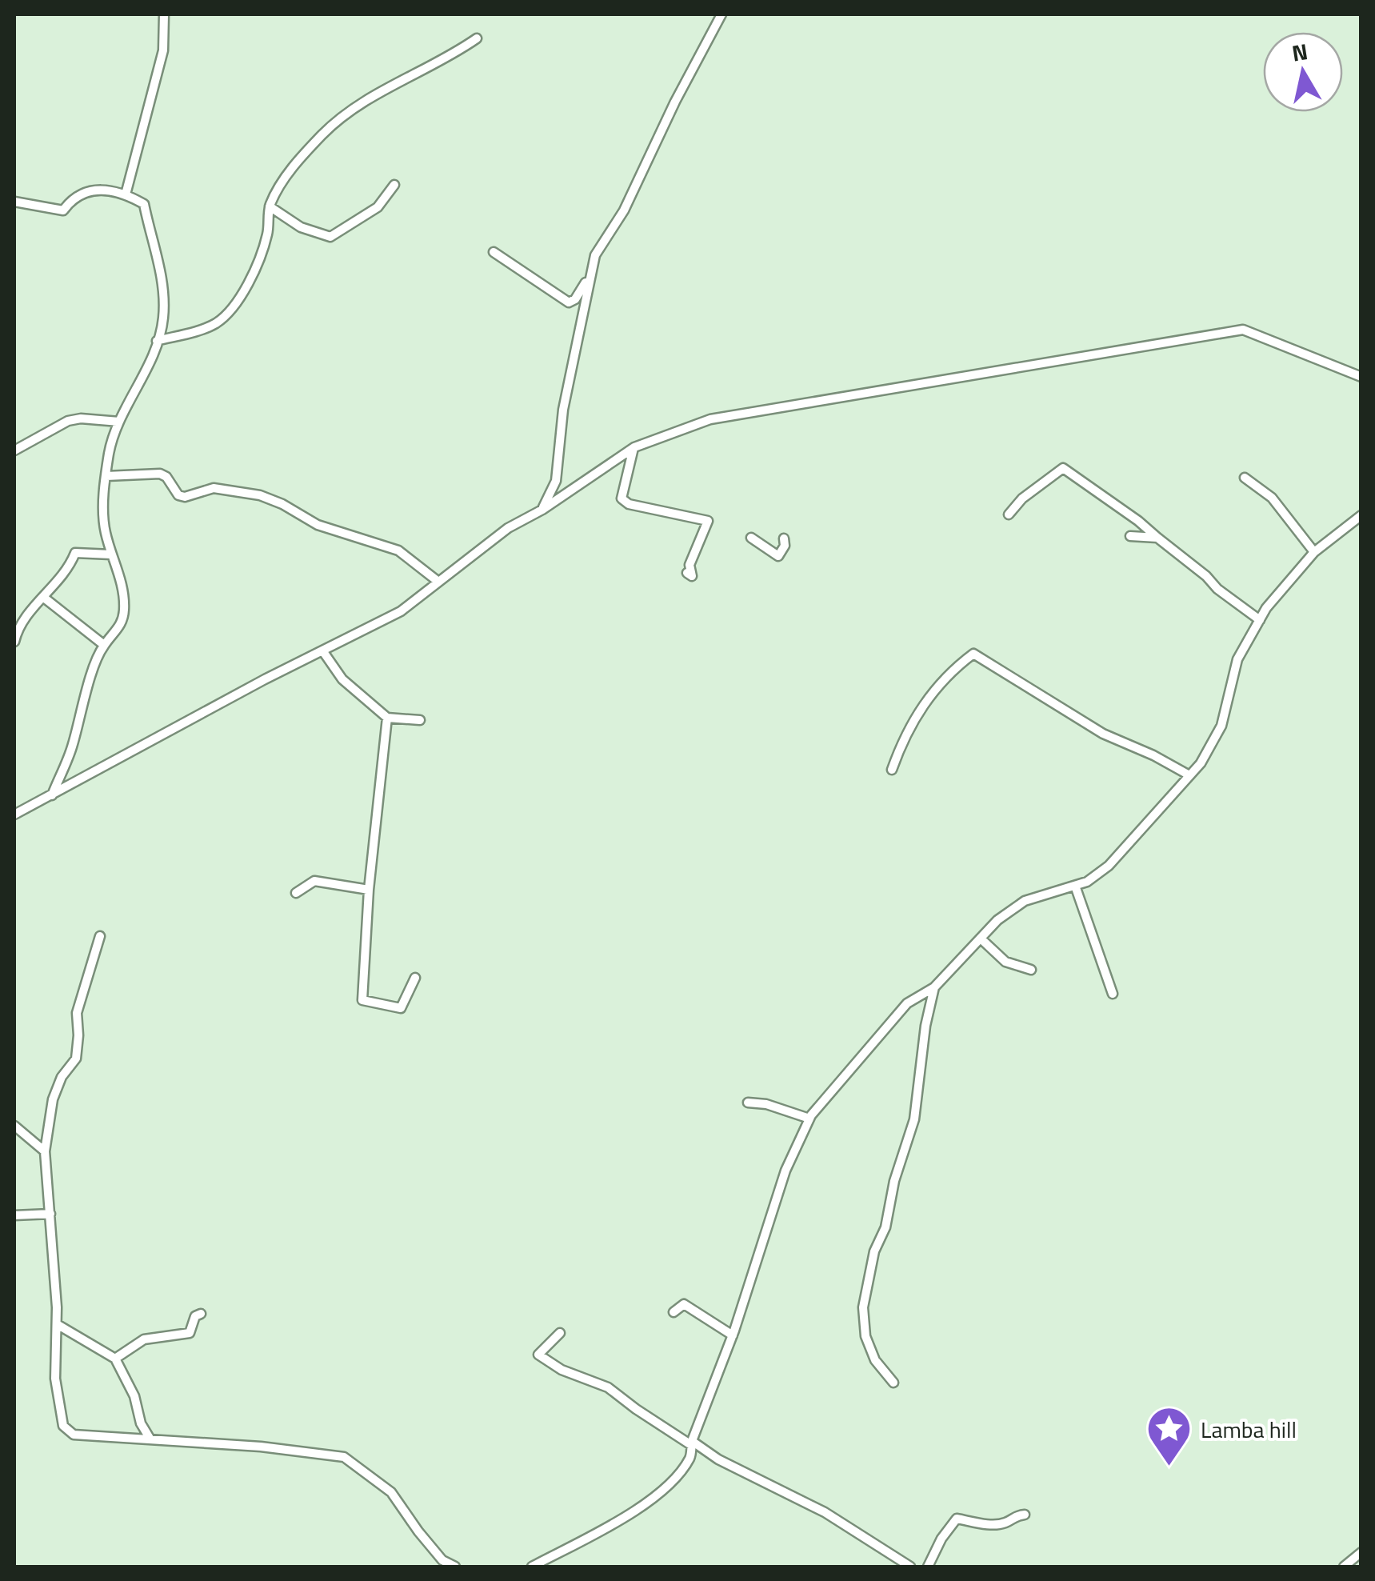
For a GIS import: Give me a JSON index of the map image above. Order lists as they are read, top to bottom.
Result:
{
  "places": {
    "place": ["Lamba hill"]
  },
  "north": "top"
}
